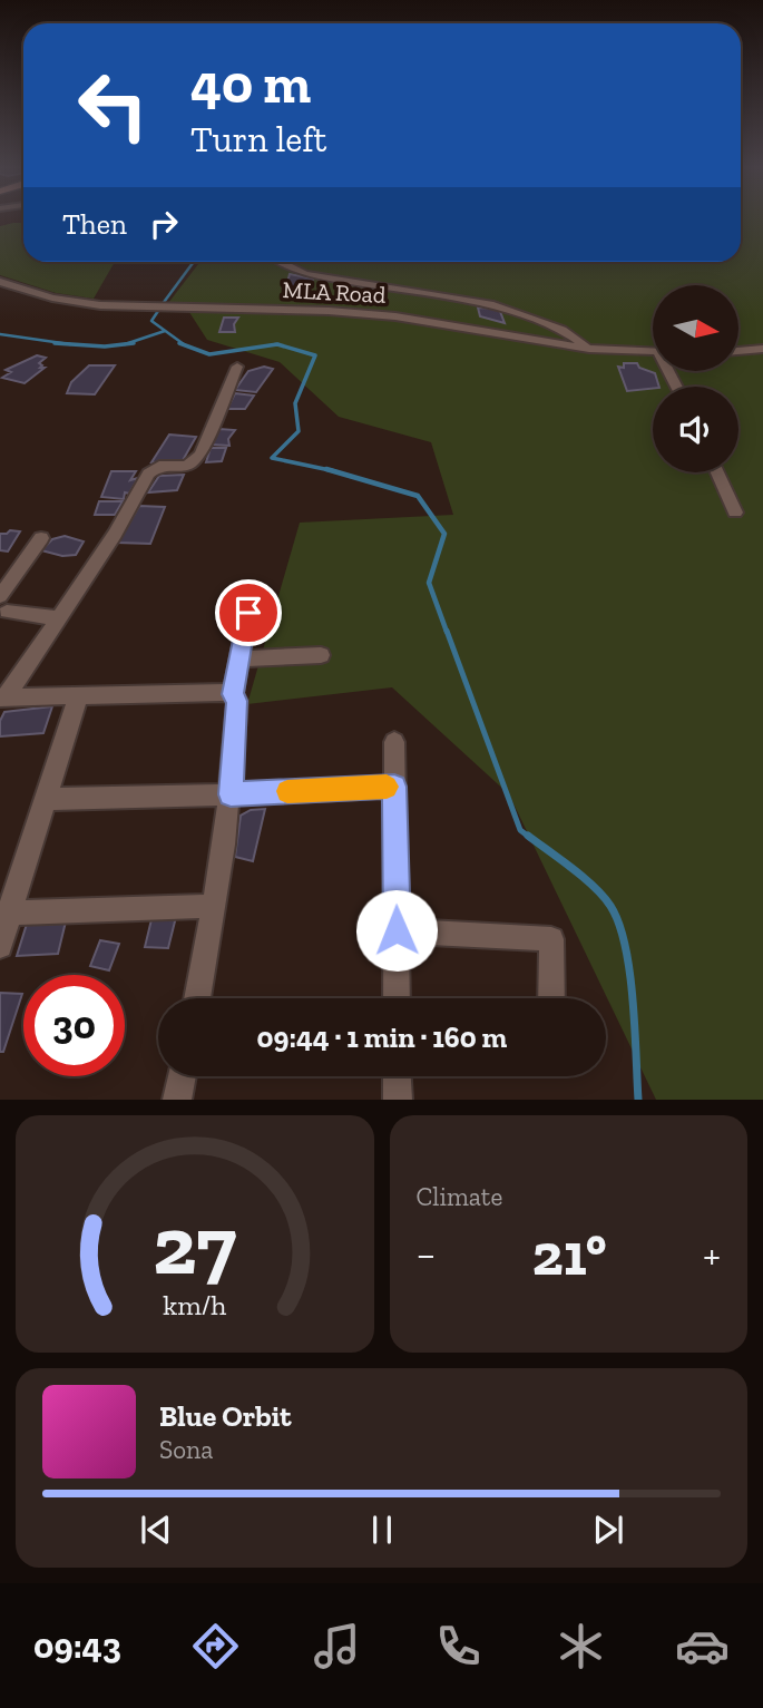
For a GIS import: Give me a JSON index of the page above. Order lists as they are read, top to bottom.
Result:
{
  "streets": {
    "street": ["MLA Road"]
  },
  "north": "right",
  "page": {
    "turn": ["40 m", "Turn left"],
    "then": "Then",
    "limit": "30",
    "trip": "09:44 · 1 min · 160 m",
    "tile": "Climate",
    "heat": ["−", "21°", "+"],
    "song": ["Blue Orbit", "Sona"],
    "tabs": "09:43",
    "gauge": ["27", "km/h"]
  }
}
